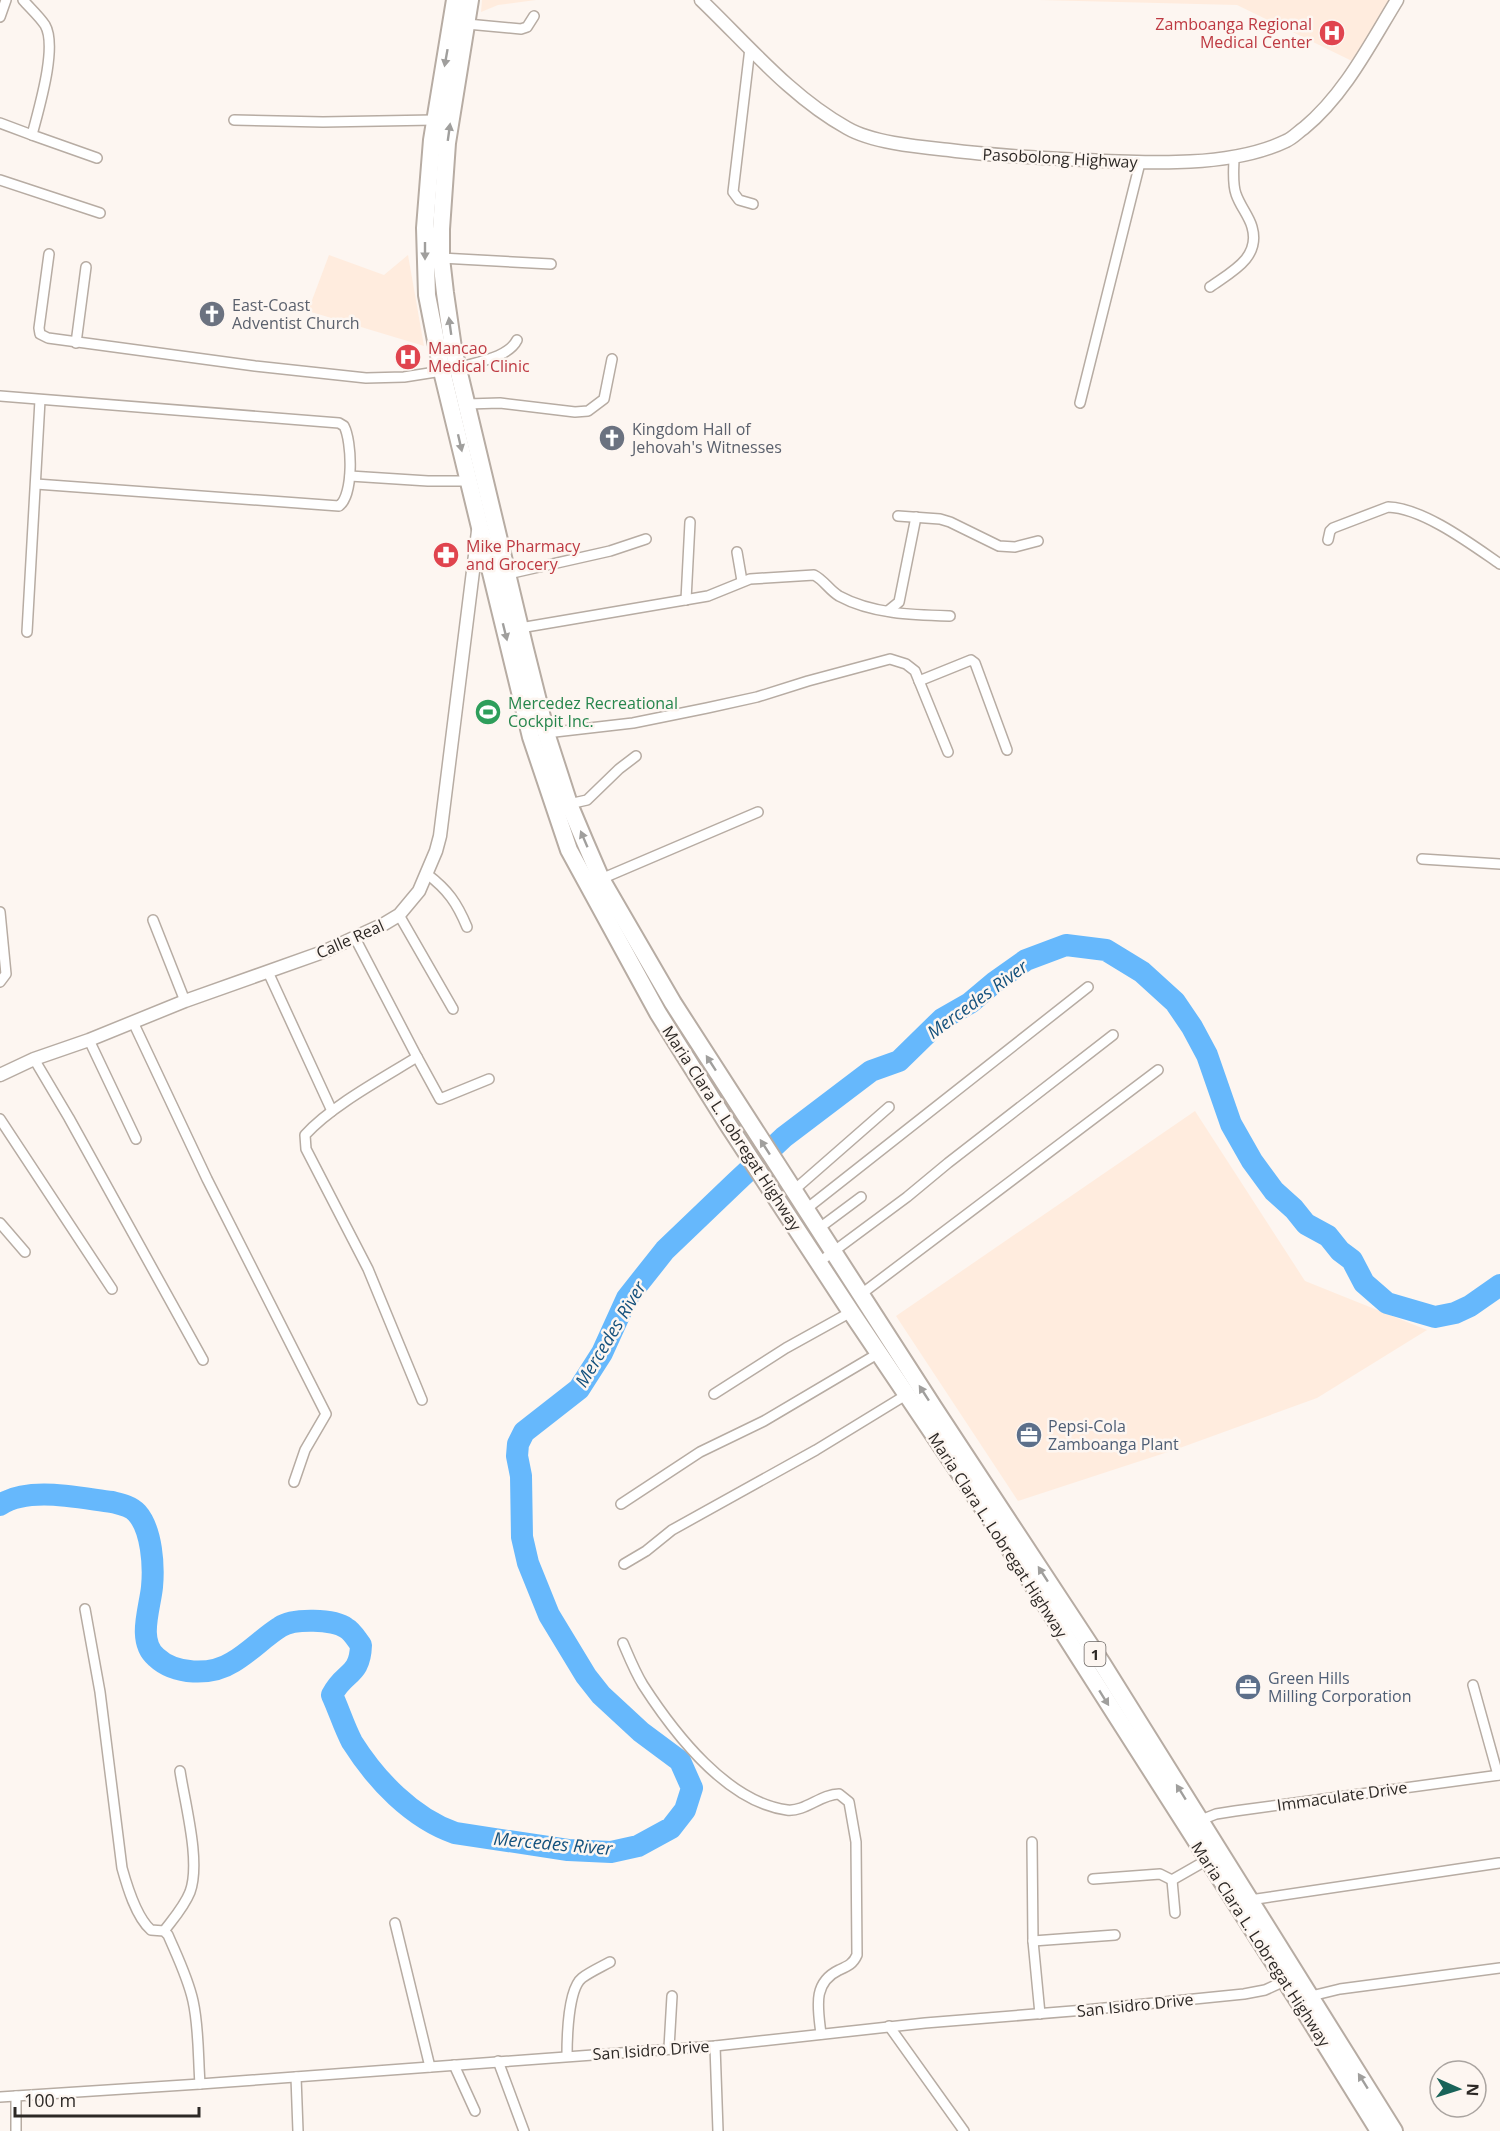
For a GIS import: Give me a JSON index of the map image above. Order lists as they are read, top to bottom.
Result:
{
  "streets": {
    "highway": ["Maria Clara L. Lobregat Highway", "1"],
    "street": [
      "Pasobolong Highway",
      "Calle Real",
      "Immaculate Drive",
      "San Isidro Drive"
    ]
  },
  "crossings": [
    ["Calle Real", "Maria Clara L. Lobregat Highway"],
    ["Maria Clara L. Lobregat Highway", "Immaculate Drive"],
    ["Maria Clara L. Lobregat Highway", "San Isidro Drive"]
  ],
  "water": ["Mercedes River"],
  "places": {
    "hospital": ["Zamboanga Regional Medical Center", "Mancao Medical Clinic"],
    "church": ["East-Coast Adventist Church", "Kingdom Hall of Jehovah's Witnesses"],
    "pharmacy": ["Mike Pharmacy and Grocery"],
    "sports": ["Mercedez Recreational Cockpit Inc."],
    "office": ["Pepsi-Cola Zamboanga Plant", "Green Hills Milling Corporation"]
  },
  "scale_bar": "100 m",
  "north": "right"
}
